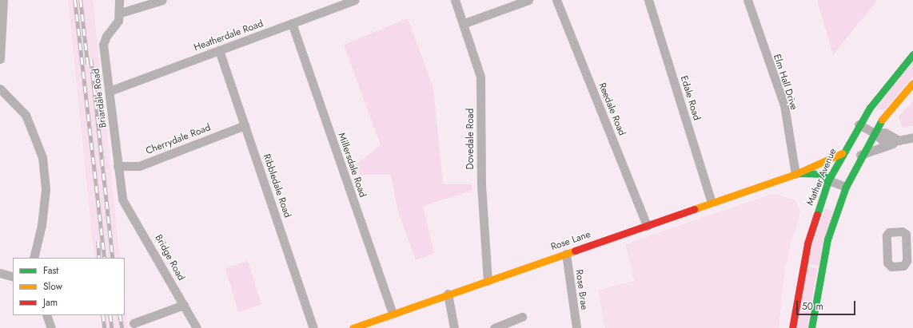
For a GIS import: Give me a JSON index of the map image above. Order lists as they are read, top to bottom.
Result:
{
  "streets": {
    "main road": ["Mather Avenue", "Rose Lane"],
    "street": [
      "Heatherdale Road",
      "Elm Hall Drive",
      "Briardale Road",
      "Edale Road",
      "Reedale Road",
      "Dovedale Road",
      "Cherrydale Road",
      "Millersdale Road",
      "Ribbledale Road",
      "Bridge Road",
      "Rose Brae"
    ]
  },
  "crossings": [
    ["Heatherdale Road", "Briardale Road"],
    ["Heatherdale Road", "Millersdale Road"],
    ["Heatherdale Road", "Ribbledale Road"],
    ["Elm Hall Drive", "Rose Lane"],
    ["Briardale Road", "Cherrydale Road"],
    ["Briardale Road", "Bridge Road"],
    ["Edale Road", "Rose Lane"],
    ["Reedale Road", "Rose Lane"],
    ["Dovedale Road", "Rose Lane"],
    ["Cherrydale Road", "Ribbledale Road"],
    ["Millersdale Road", "Rose Lane"],
    ["Mather Avenue", "Rose Lane"],
    ["Rose Lane", "Rose Brae"]
  ],
  "legend": ["Fast", "Slow", "Jam"],
  "scale_bar": "50 m"
}
